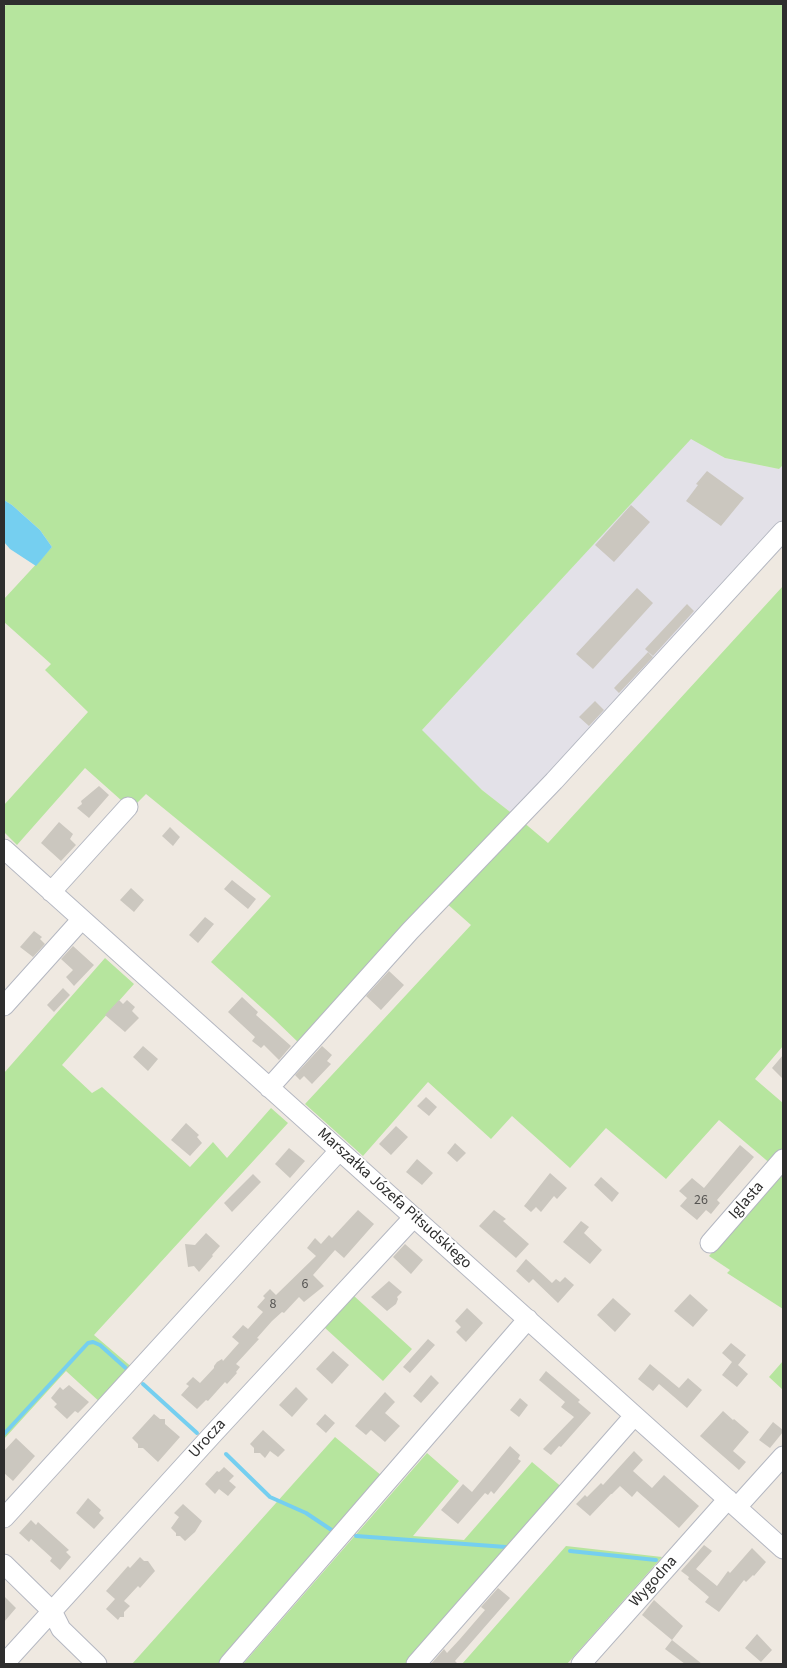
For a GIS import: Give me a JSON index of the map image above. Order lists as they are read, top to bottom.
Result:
{
  "streets": {
    "street": [
      "Marszałka Józefa Piłsudskiego",
      "Iglasta",
      "Urocza",
      "Wygodna"
    ]
  },
  "crossings": [
    ["Marszałka Józefa Piłsudskiego", "Urocza"],
    ["Marszałka Józefa Piłsudskiego", "Wygodna"]
  ],
  "house_numbers": ["26", "6", "8"]
}
